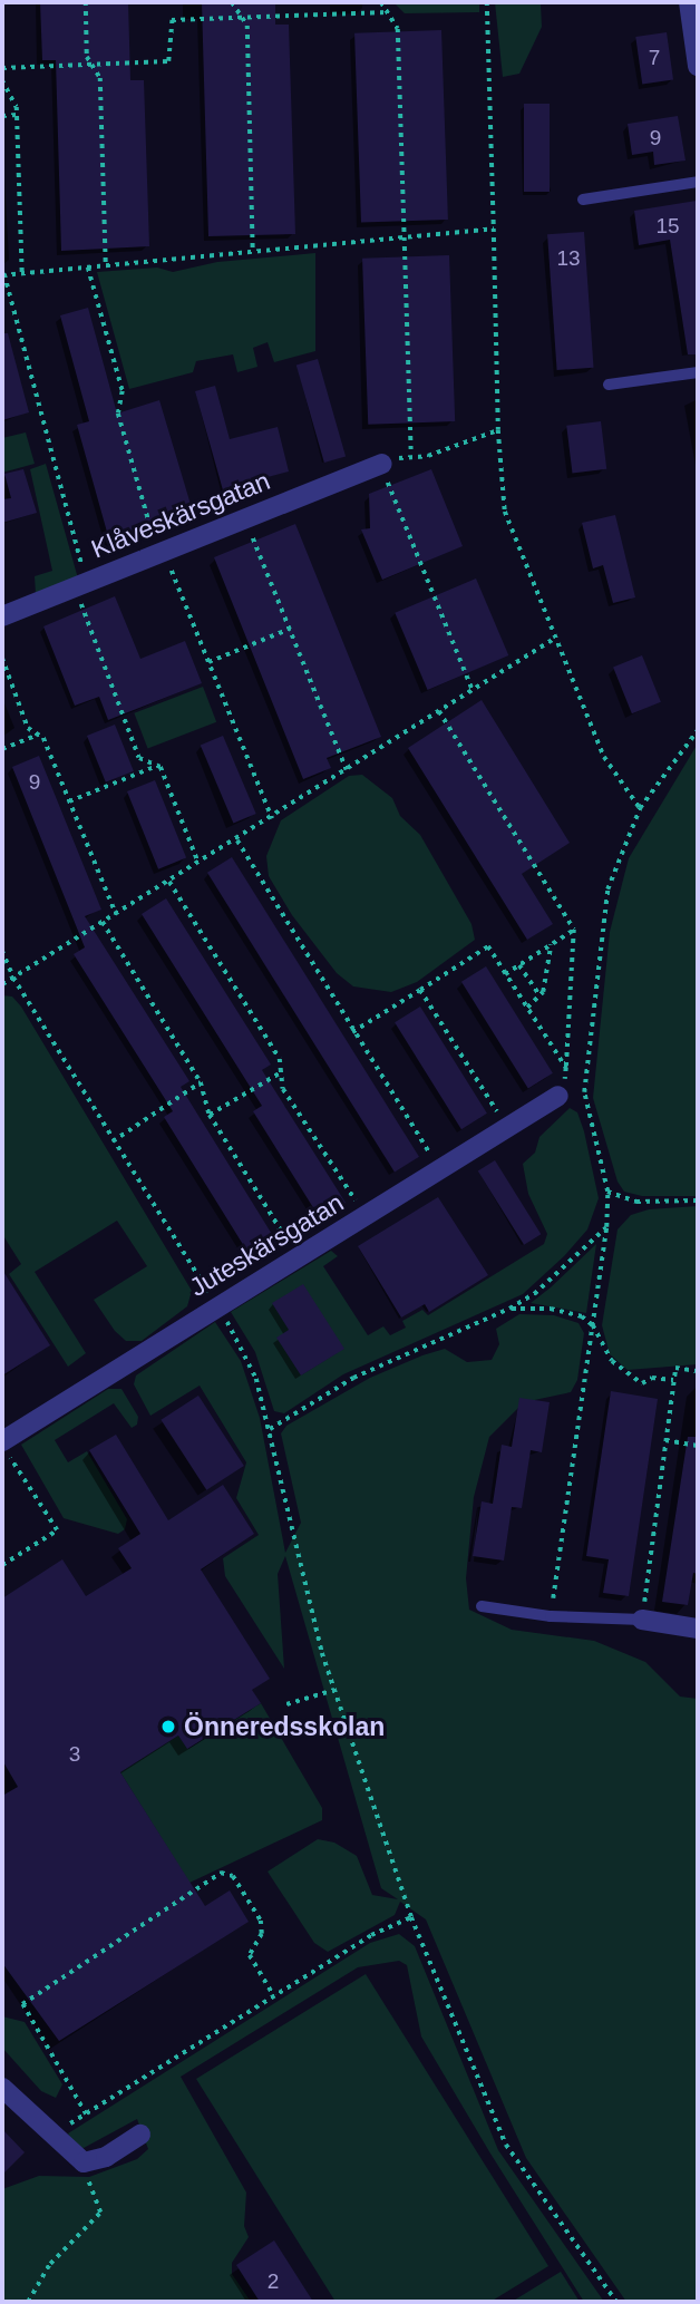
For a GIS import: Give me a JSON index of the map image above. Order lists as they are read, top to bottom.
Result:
{
  "streets": {
    "street": ["Klåveskärsgatan", "Juteskärsgatan"]
  },
  "places": ["Önneredsskolan"],
  "house_numbers": [
    "7",
    "9",
    "15",
    "13",
    "9",
    "3",
    "2"
  ]
}
